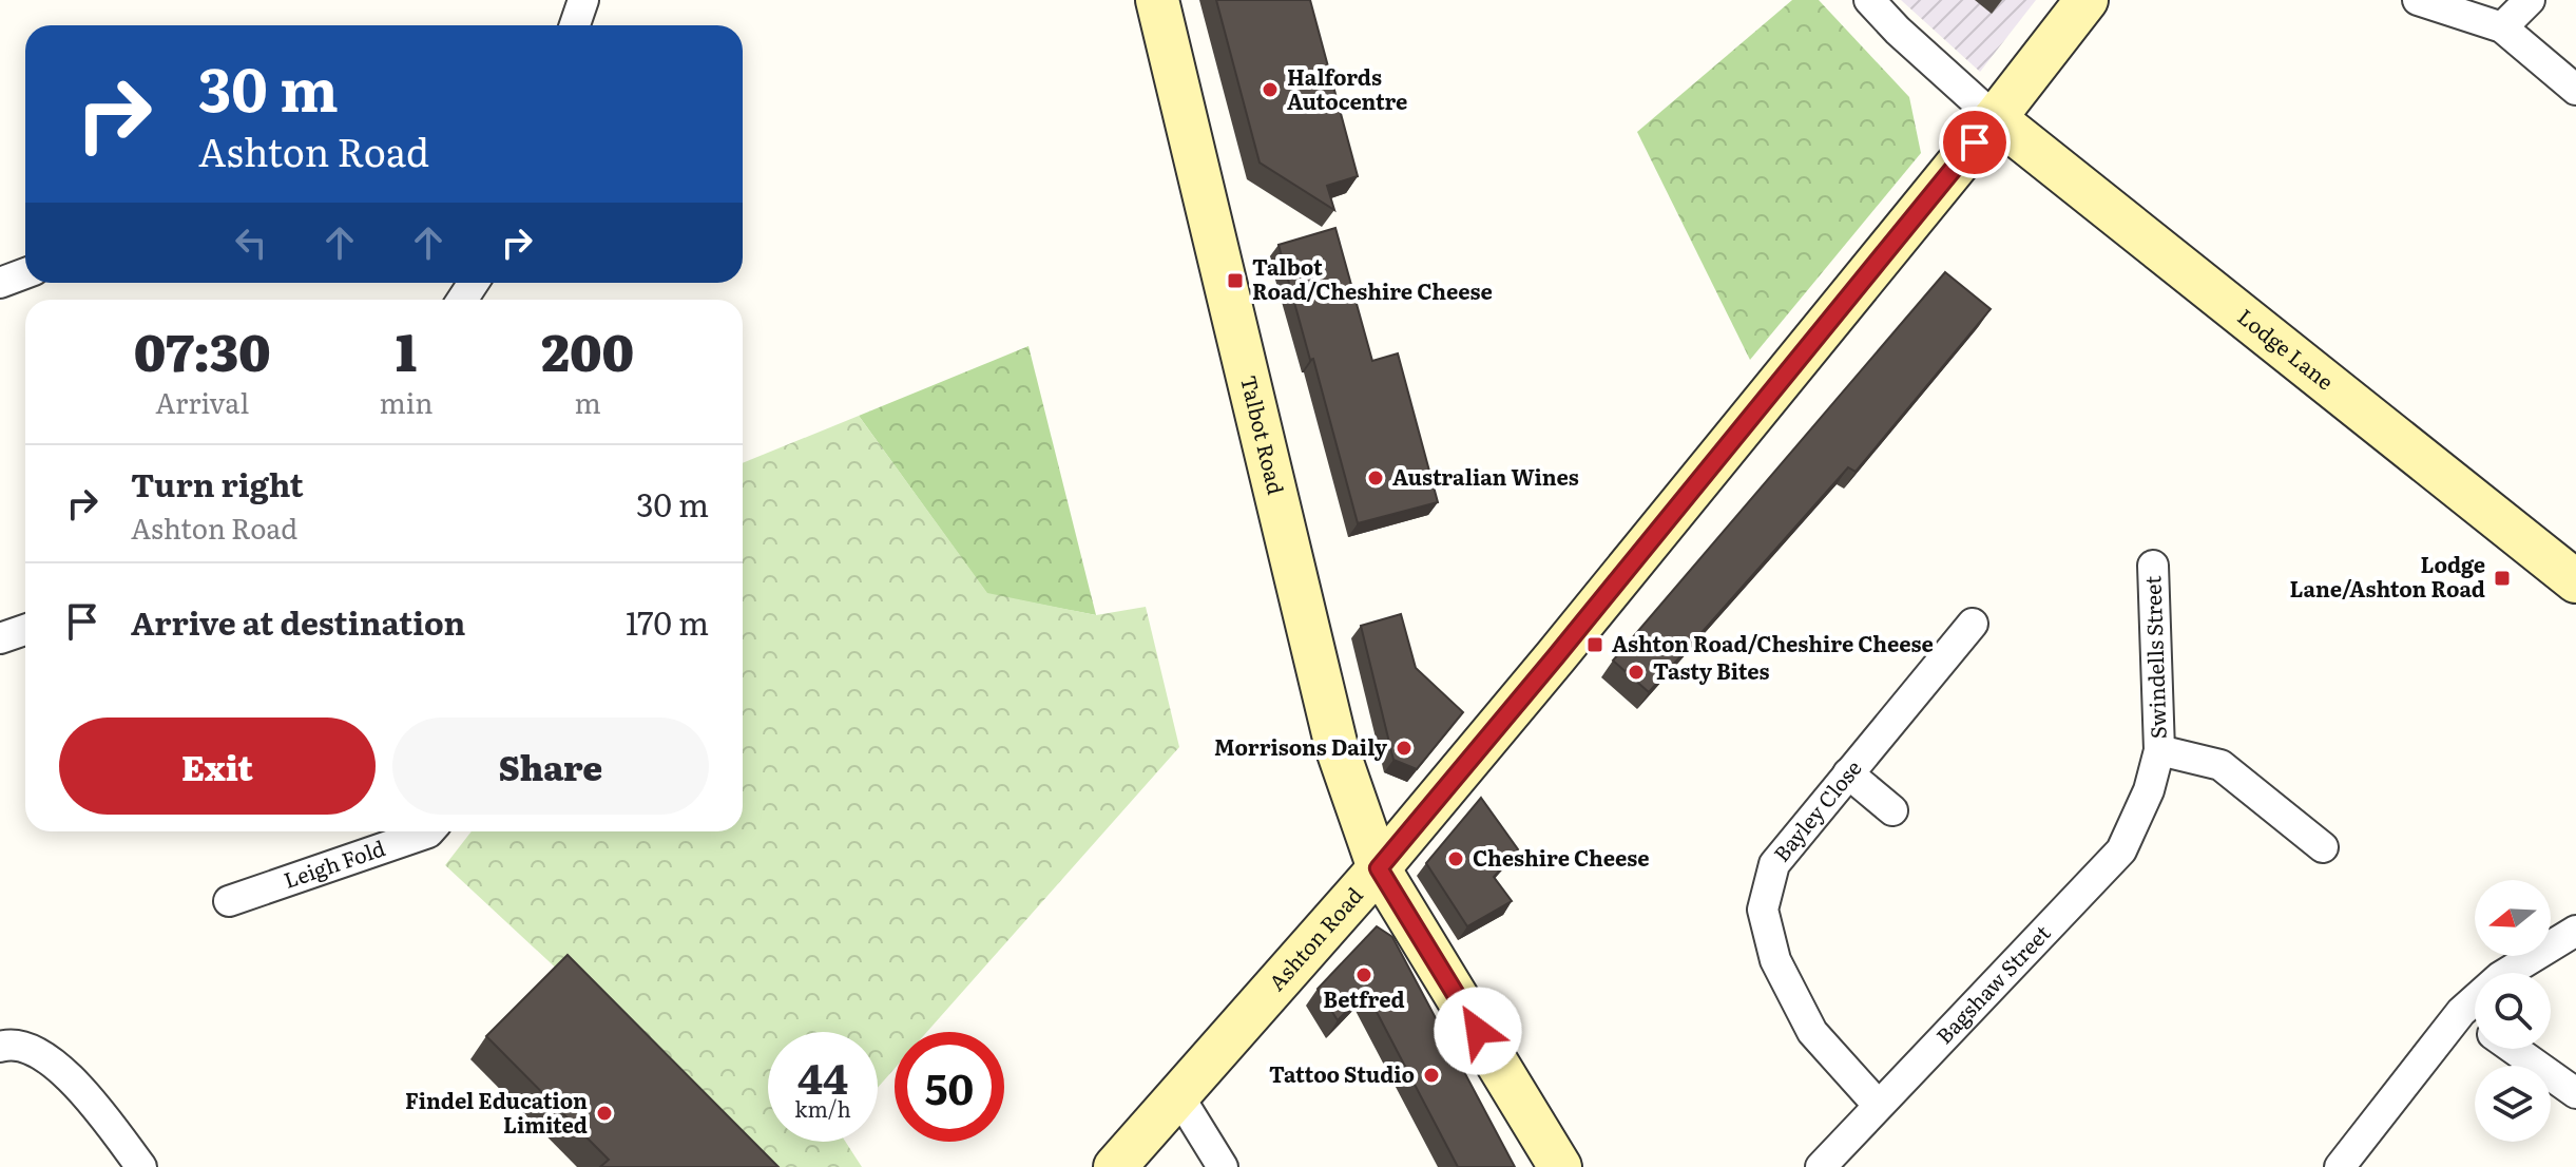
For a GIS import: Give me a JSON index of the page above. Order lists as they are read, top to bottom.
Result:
{
  "streets": {
    "street": [
      "Lodge Lane",
      "Talbot Road",
      "Swindells Street",
      "Bayley Close",
      "Leigh Fold",
      "Ashton Road",
      "Bagshaw Street"
    ]
  },
  "crossings": [
    ["Lodge Lane", "Ashton Road"],
    ["Talbot Road", "Ashton Road"],
    ["Swindells Street", "Bagshaw Street"],
    ["Bayley Close", "Bagshaw Street"]
  ],
  "places": {
    "other": [
      "Halfords Autocentre",
      "Australian Wines",
      "Tasty Bites",
      "Morrisons Daily",
      "Cheshire Cheese",
      "Betfred",
      "Tattoo Studio",
      "Findel Education Limited"
    ],
    "transit": ["Talbot Road/Cheshire Cheese", "Lodge Lane/Ashton Road", "Ashton Road/Cheshire Cheese"]
  },
  "north": "left",
  "page": {
    "turn": ["30 m", "Ashton Road"],
    "eta": [
      "07:30",
      "Arrival",
      "1",
      "min",
      "200",
      "m"
    ],
    "list": [
      {
        "name": "Turn right",
        "note": "Ashton Road",
        "value": "30 m"
      },
      {
        "name": "Arrive at destination",
        "value": "170 m"
      }
    ],
    "buttons": ["Exit", "Share"],
    "speed": "44 km/h",
    "limit": "50"
  }
}
